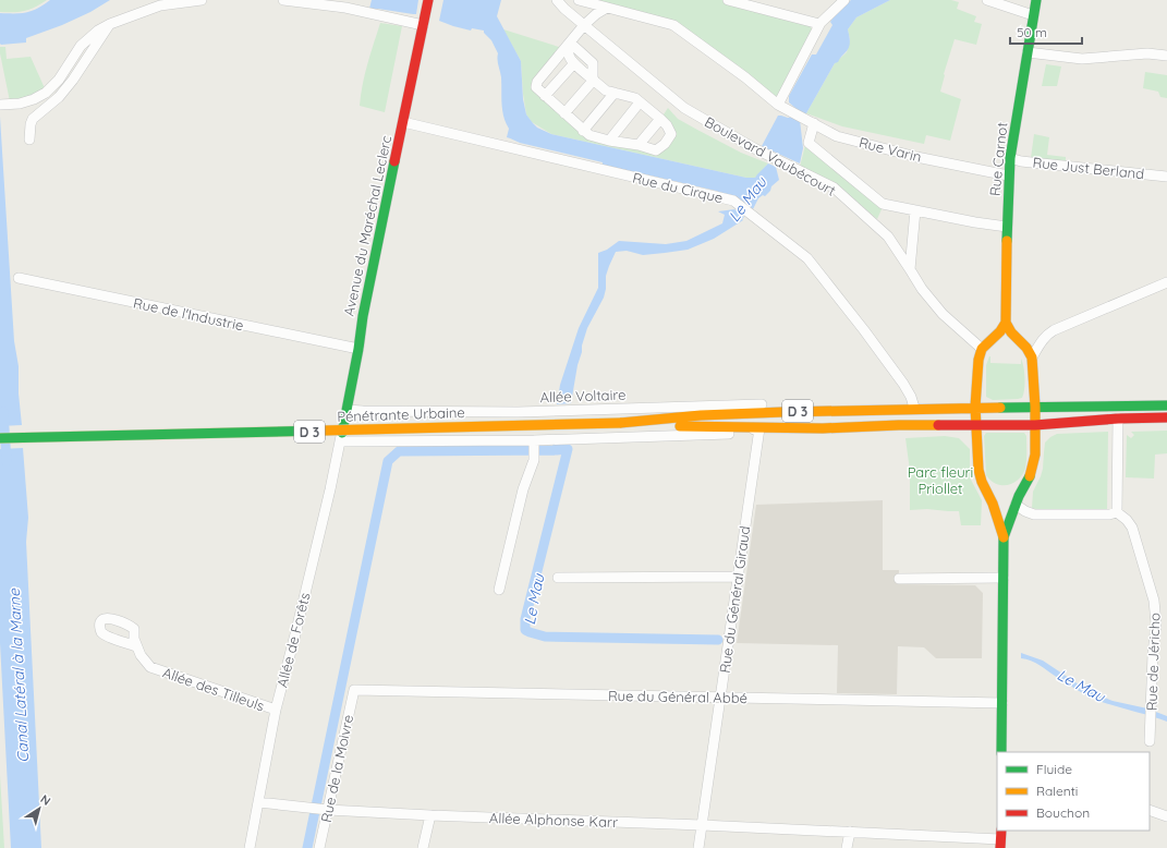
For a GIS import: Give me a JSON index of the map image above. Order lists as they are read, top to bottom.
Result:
{
  "streets": {
    "main road": [
      "Rue Carnot",
      "Avenue du Maréchal Leclerc",
      "Allée Voltaire",
      "D 3",
      "Pénétrante Urbaine"
    ],
    "street": [
      "Rue Varin",
      "Boulevard Vaubécourt",
      "Rue Just Berland",
      "Rue du Cirque",
      "Rue de l'Industrie",
      "Rue du Général Giraud",
      "Allée de Forêts",
      "Rue de Jéricho",
      "Allée des Tilleuls",
      "Rue du Général Abbé",
      "Rue de la Moivre",
      "Allée Alphonse Karr"
    ]
  },
  "crossings": [
    ["Rue Varin", "Rue Carnot"],
    ["Rue Carnot", "Rue Just Berland"],
    ["Rue du Cirque", "Avenue du Maréchal Leclerc"],
    ["Rue du Cirque", "Allée Voltaire"],
    ["Avenue du Maréchal Leclerc", "Rue de l'Industrie"],
    ["Avenue du Maréchal Leclerc", "Allée Voltaire"],
    ["Avenue du Maréchal Leclerc", "Allée de Forêts"],
    ["Allée Voltaire", "D 3"],
    ["Allée Voltaire", "Pénétrante Urbaine"],
    ["Allée Voltaire", "Rue du Général Giraud"],
    ["Allée Voltaire", "Allée de Forêts"],
    ["Rue du Général Giraud", "Rue du Général Abbé"],
    ["Rue du Général Giraud", "Allée Alphonse Karr"],
    ["Allée de Forêts", "Allée des Tilleuls"],
    ["Allée de Forêts", "Allée Alphonse Karr"],
    ["Rue du Général Abbé", "Rue de la Moivre"],
    ["Rue de la Moivre", "Allée Alphonse Karr"]
  ],
  "water": ["Le Mau", "Canal Latéral à la Marne"],
  "parks": ["Parc fleuri Priollet"],
  "legend": ["Fluide", "Ralenti", "Bouchon"],
  "scale_bar": "50 m",
  "north": "top right"
}
